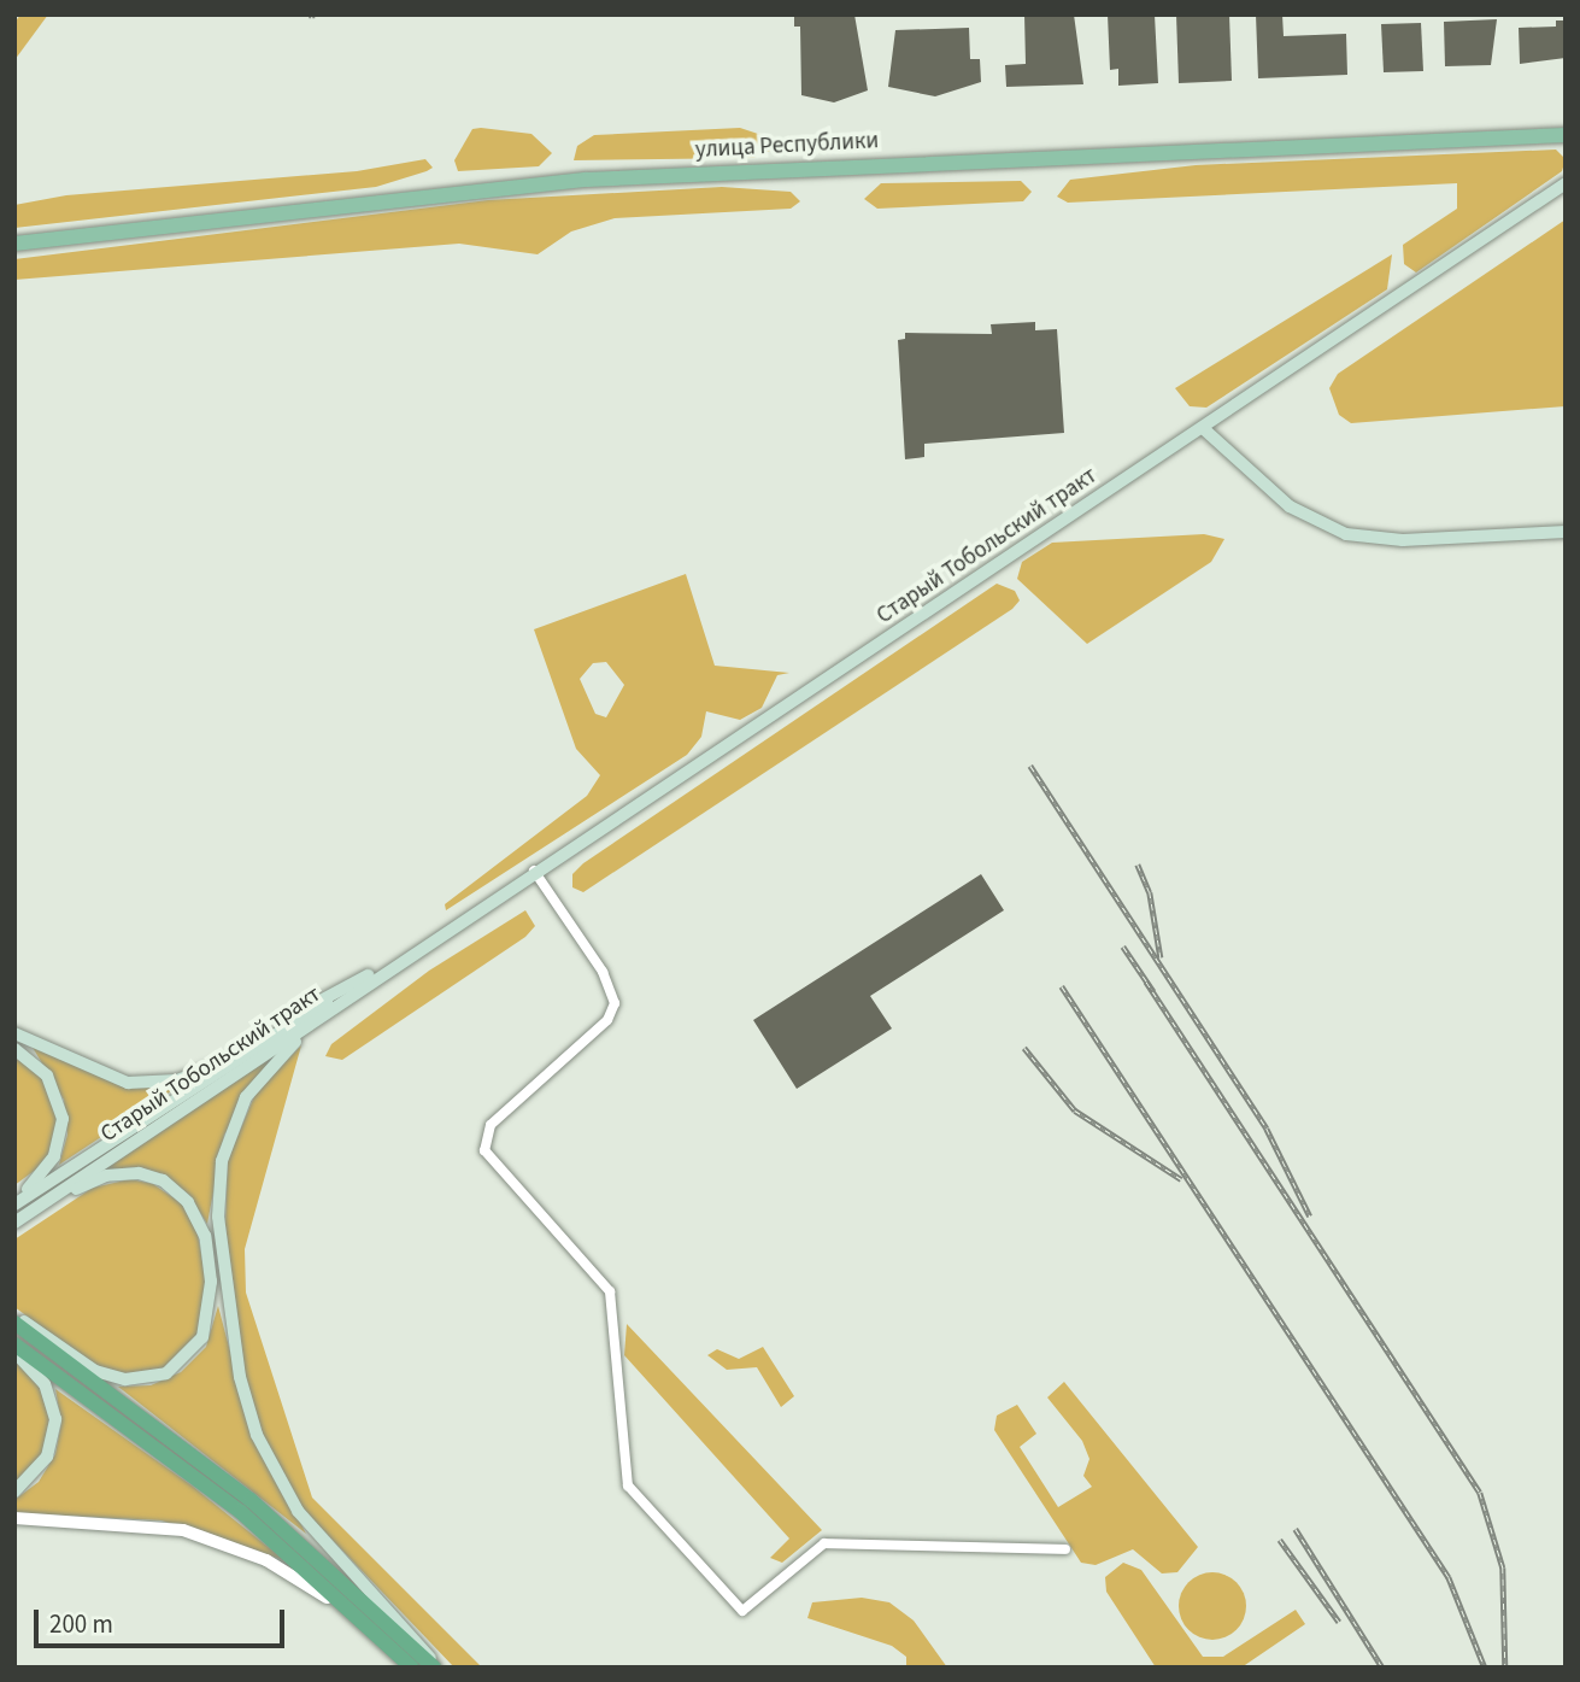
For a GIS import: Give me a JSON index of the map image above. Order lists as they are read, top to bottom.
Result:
{
  "streets": {
    "main road": ["улица Республики", "Старый Тобольский тракт"]
  },
  "scale_bar": "200 m"
}
